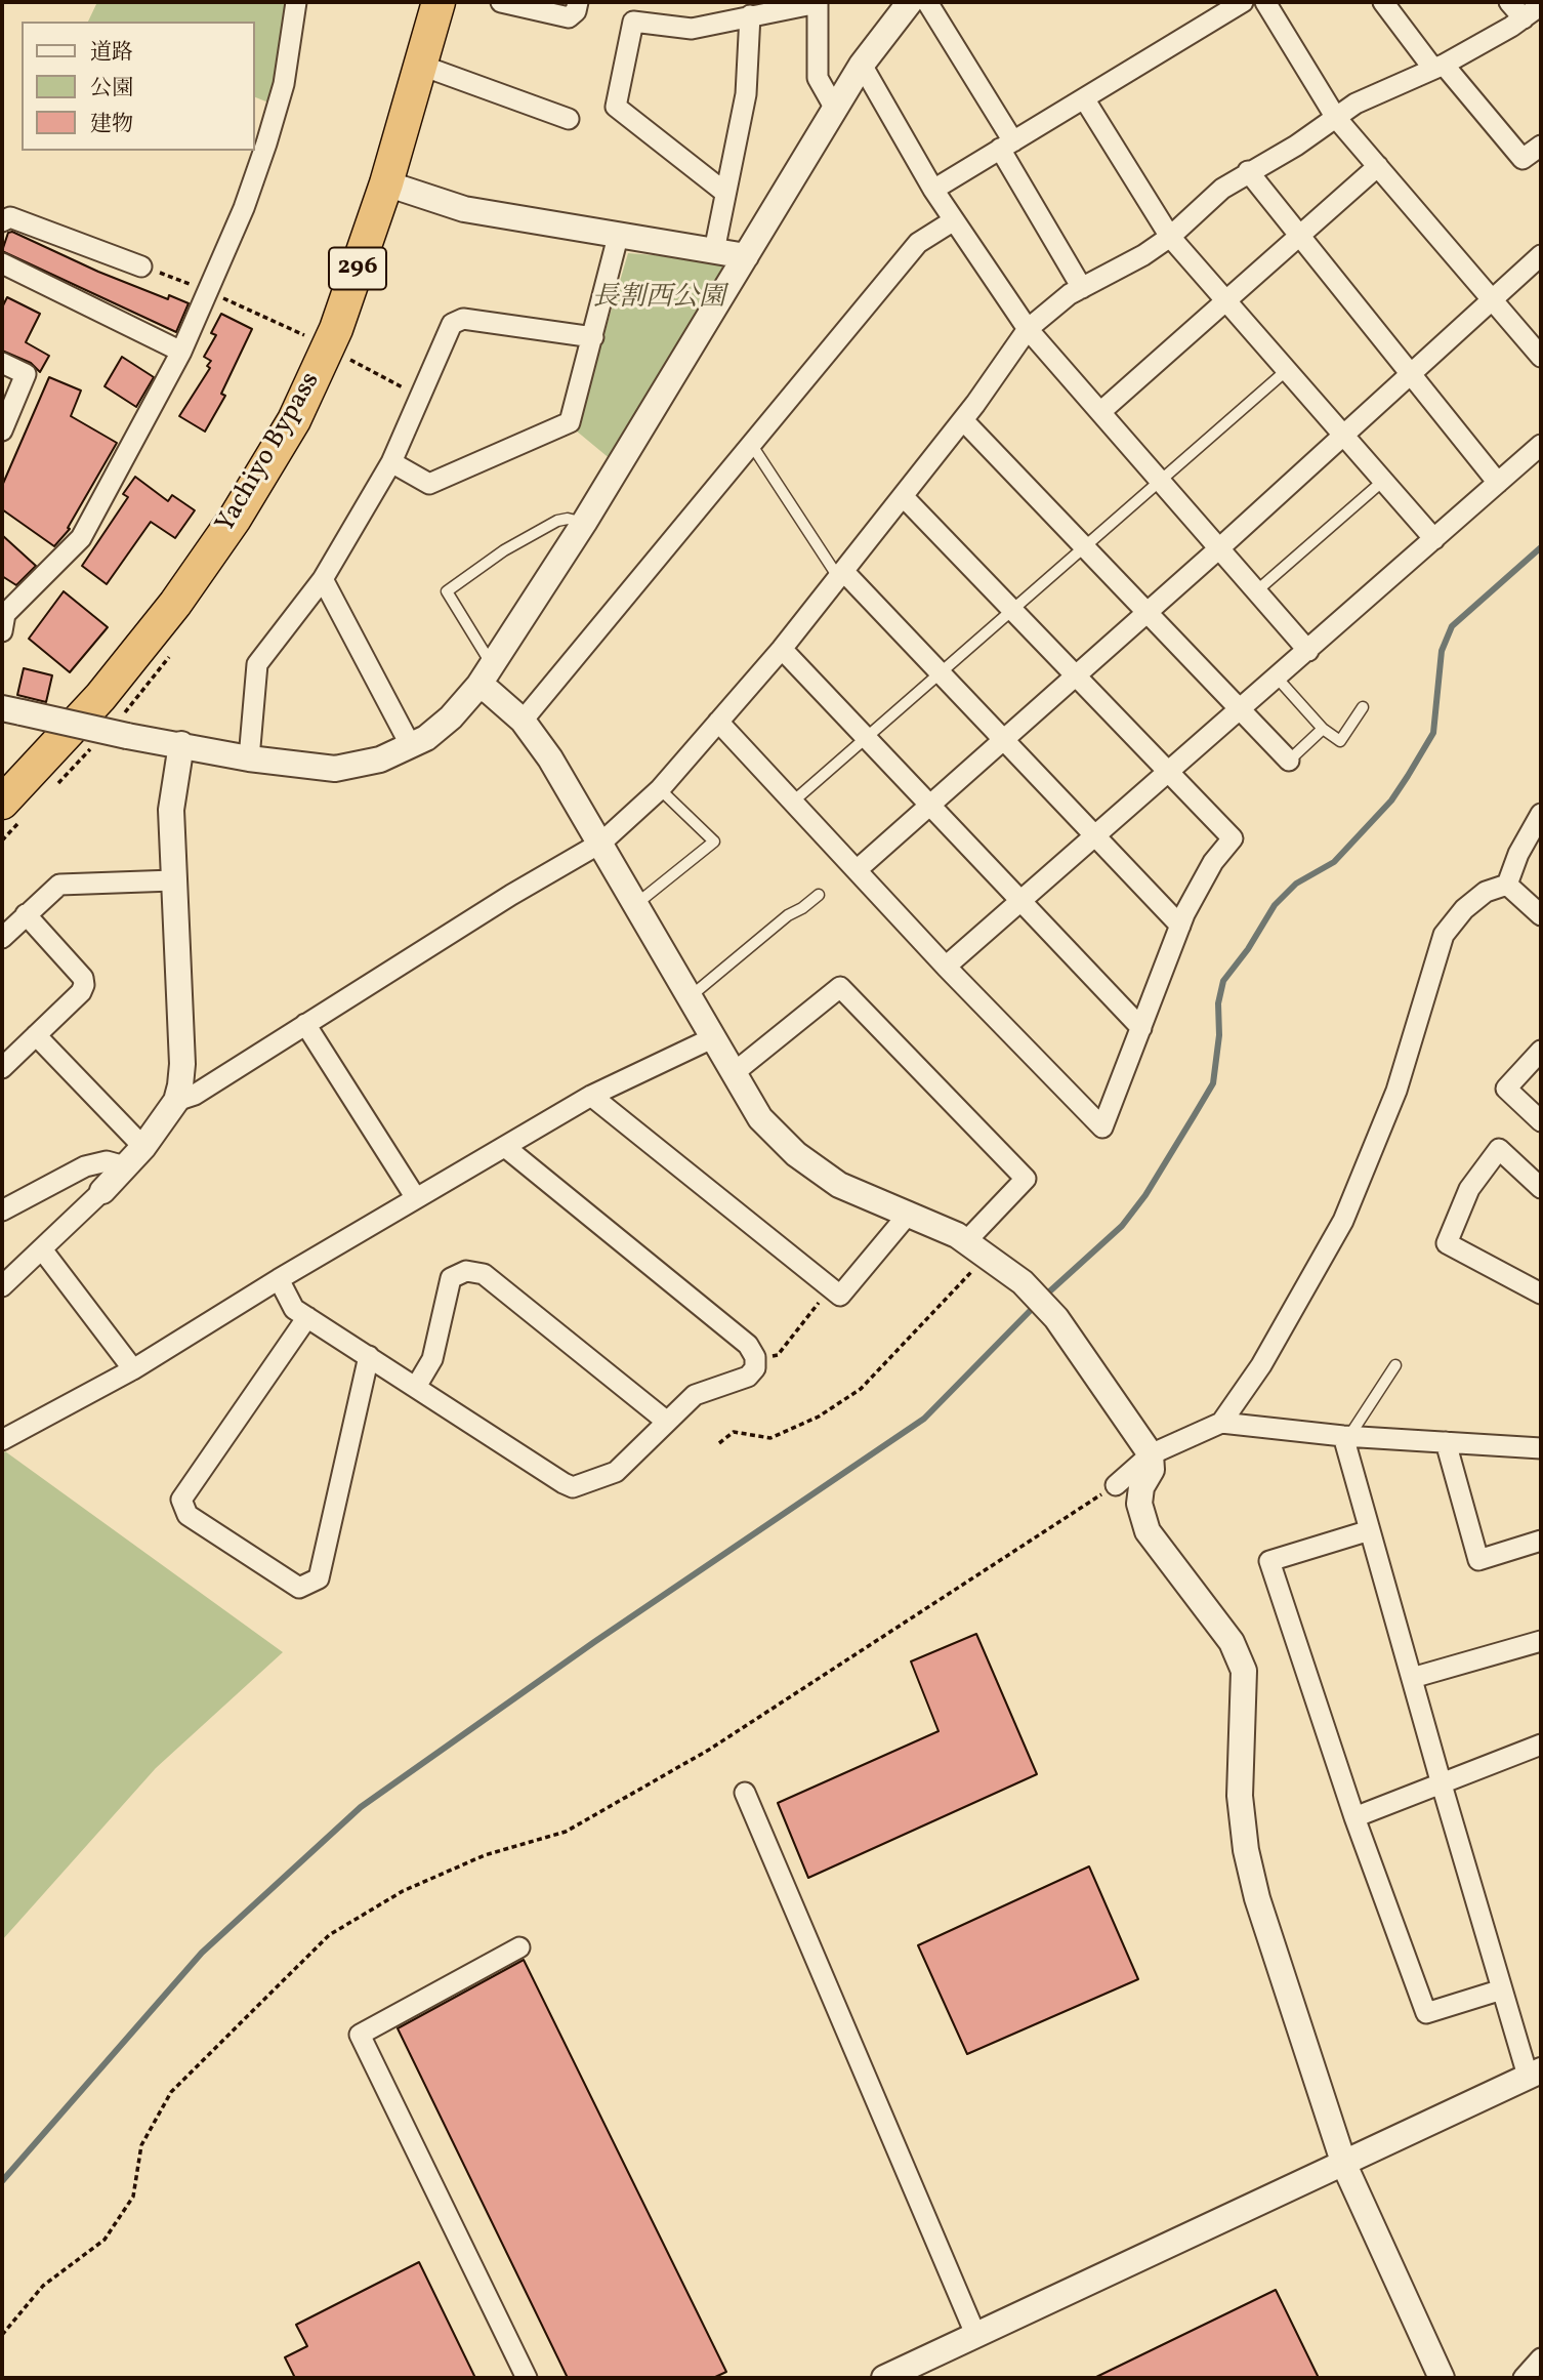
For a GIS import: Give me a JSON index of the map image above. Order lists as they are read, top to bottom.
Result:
{
  "streets": {
    "highway": ["296", "Yachiyo Bypass"]
  },
  "parks": ["長割西公園"],
  "legend": ["道路", "公園", "建物"]
}
